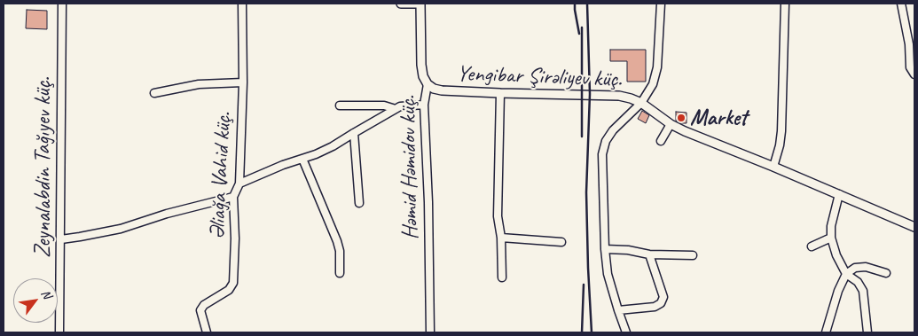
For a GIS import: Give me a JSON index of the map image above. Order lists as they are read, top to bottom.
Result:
{
  "streets": {
    "street": [
      "Yengibar Şirəliyev küç.",
      "Zeynalabdin Tağıyev küç.",
      "Həmid Həmidov küç.",
      "Əliağa Vahid küç."
    ]
  },
  "crossings": [
    ["Yengibar Şirəliyev küç.", "Həmid Həmidov küç."]
  ],
  "places": ["Market"],
  "north": "top right"
}
